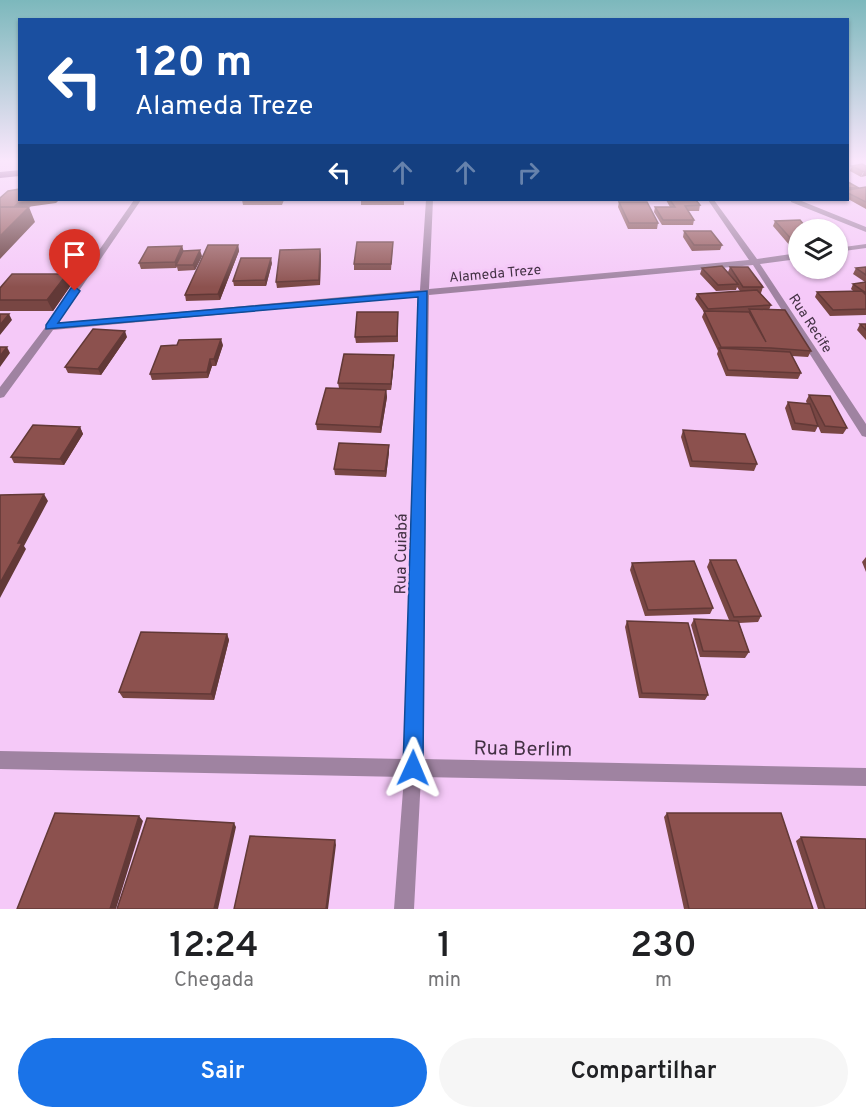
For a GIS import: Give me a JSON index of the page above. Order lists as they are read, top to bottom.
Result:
{
  "streets": {
    "street": [
      "Alameda Treze",
      "Rua Recife",
      "Rua Cuiabá",
      "Rua Berlim"
    ]
  },
  "crossings": [
    ["Alameda Treze", "Rua Recife"],
    ["Alameda Treze", "Rua Cuiabá"],
    ["Rua Cuiabá", "Rua Berlim"]
  ],
  "page": {
    "turn": ["120 m", "Alameda Treze"],
    "eta": [
      "12:24",
      "Chegada",
      "1",
      "min",
      "230",
      "m"
    ],
    "buttons": ["Sair", "Compartilhar"]
  }
}
